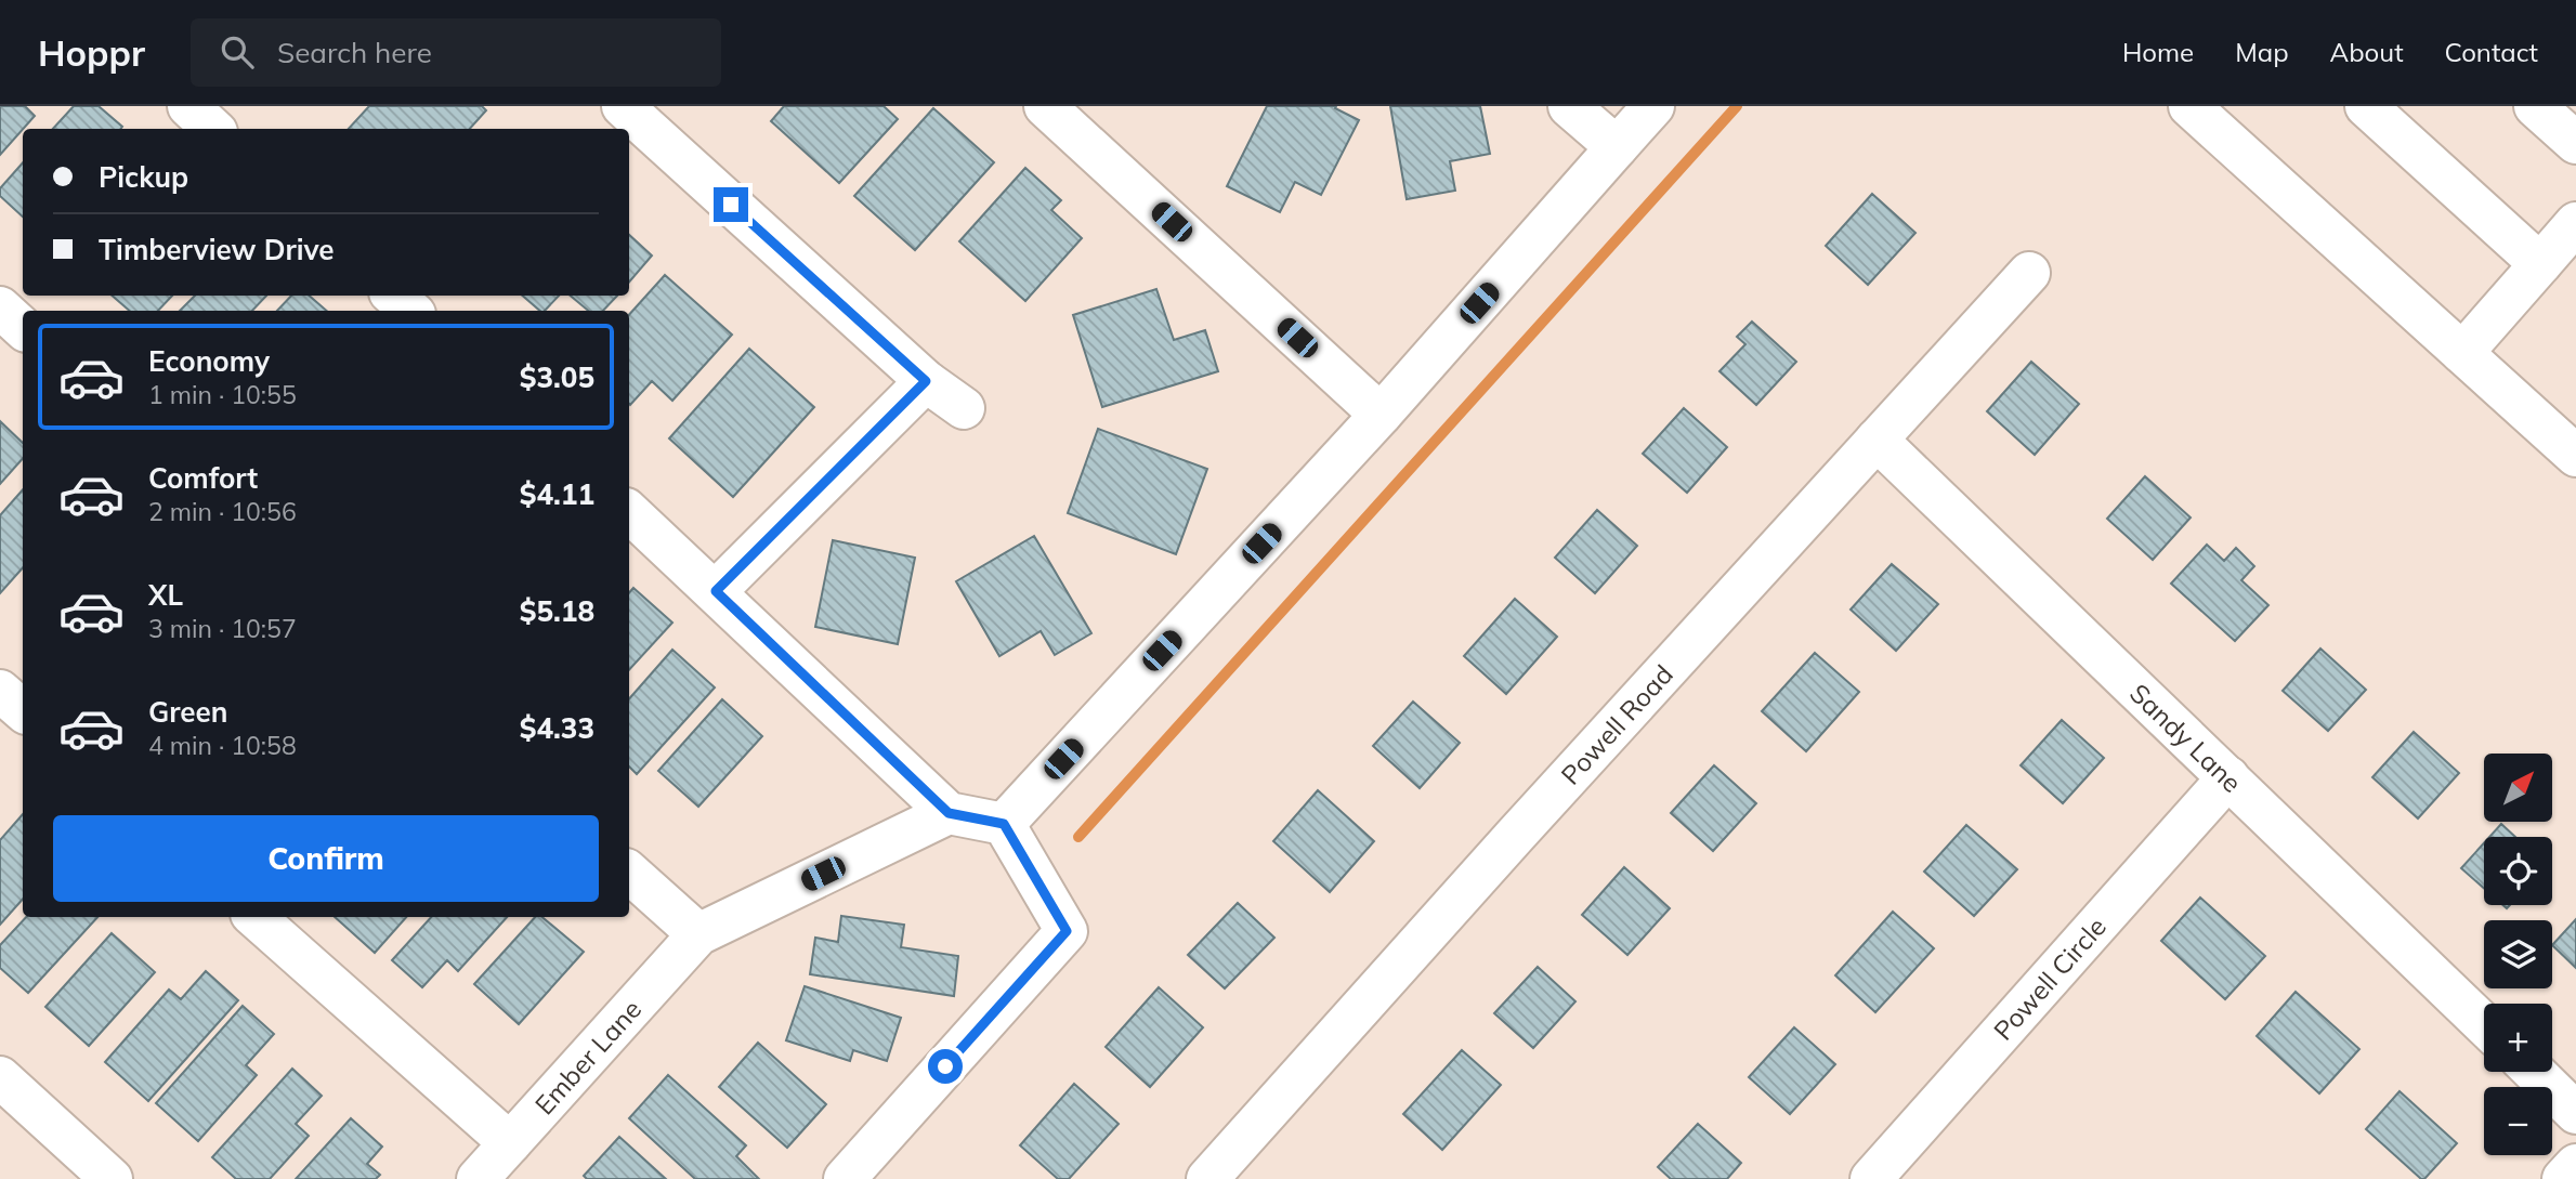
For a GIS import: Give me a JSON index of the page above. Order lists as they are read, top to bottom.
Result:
{
  "streets": {
    "street": [
      "Powell Road",
      "Sandy Lane",
      "Powell Circle",
      "Ember Lane"
    ]
  },
  "crossings": [
    ["Powell Road", "Sandy Lane"],
    ["Sandy Lane", "Powell Circle"]
  ],
  "north": "top right",
  "page": {
    "header": "Hoppr",
    "search": "Search here",
    "nav": [
      "Home",
      "Map",
      "About",
      "Contact"
    ],
    "banner": ["Pickup", "Timberview Drive"],
    "list": [
      {
        "name": "Economy",
        "note": "1 min · 10:55",
        "value": "$3.05"
      },
      {
        "name": "Comfort",
        "note": "2 min · 10:56",
        "value": "$4.11"
      },
      {
        "name": "XL",
        "note": "3 min · 10:57",
        "value": "$5.18"
      },
      {
        "name": "Green",
        "note": "4 min · 10:58",
        "value": "$4.33"
      }
    ],
    "map_buttons": ["+", "−"],
    "buttons": "Confirm"
  }
}
